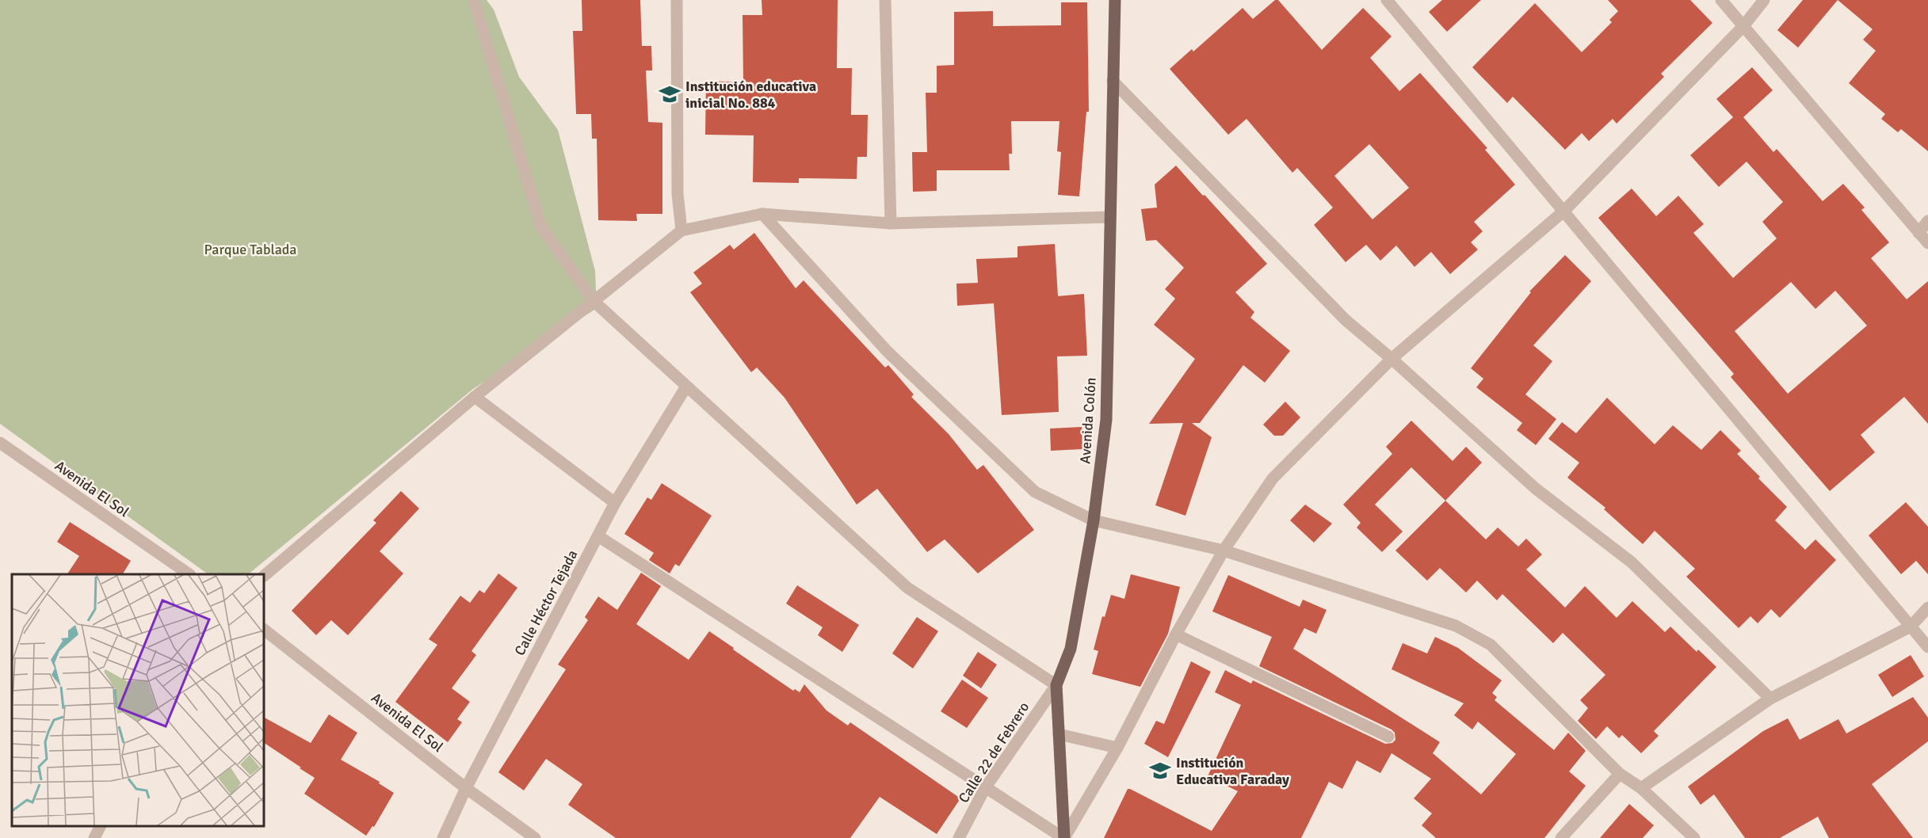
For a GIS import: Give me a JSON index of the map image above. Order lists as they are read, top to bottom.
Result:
{
  "streets": {
    "main road": ["Avenida Colón"],
    "street": ["Avenida El Sol", "Calle Héctor Tejada", "Calle 22 de Febrero"]
  },
  "crossings": [
    ["Avenida Colón", "Calle 22 de Febrero"],
    ["Avenida El Sol", "Calle Héctor Tejada"]
  ],
  "parks": ["Parque Tablada"],
  "places": {
    "school or university": ["Institución educativa inicial No. 884", "Institución Educativa Faraday"]
  }
}
